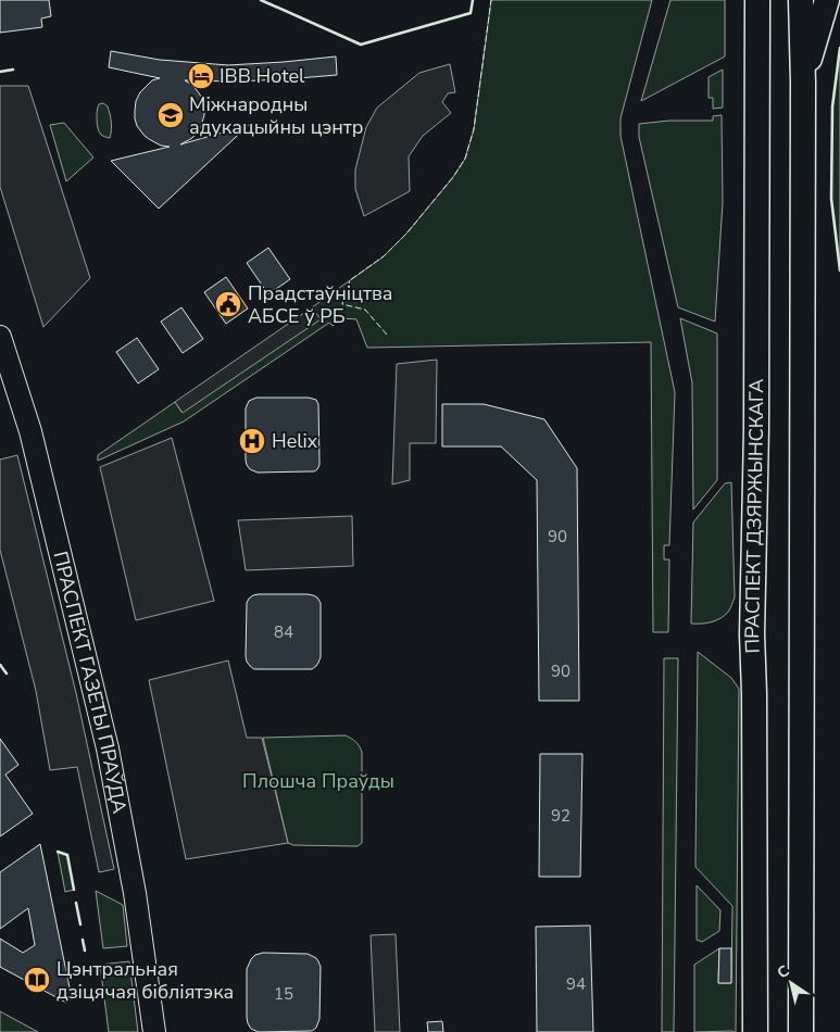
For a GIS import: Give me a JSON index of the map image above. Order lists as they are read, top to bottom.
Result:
{
  "streets": {
    "main road": ["ПРАСПЕКТ ДЗЯРЖЫНСКАГА"],
    "street": ["ПРАСПЕКТ ГАЗЕТЫ ПРАЎДА"]
  },
  "parks": ["Плошча Праўды"],
  "places": {
    "hotel": ["IBB Hotel"],
    "school or university": ["Міжнародны адукацыйны цэнтр"],
    "public building": ["Прадстаўніцтва АБСЕ ў РБ"],
    "hospital": ["Helix"],
    "library": ["Цэнтральная дзіцячая бібліятэка"]
  },
  "house_numbers": [
    "90",
    "84",
    "90",
    "92",
    "94",
    "15"
  ],
  "north": "top left"
}
